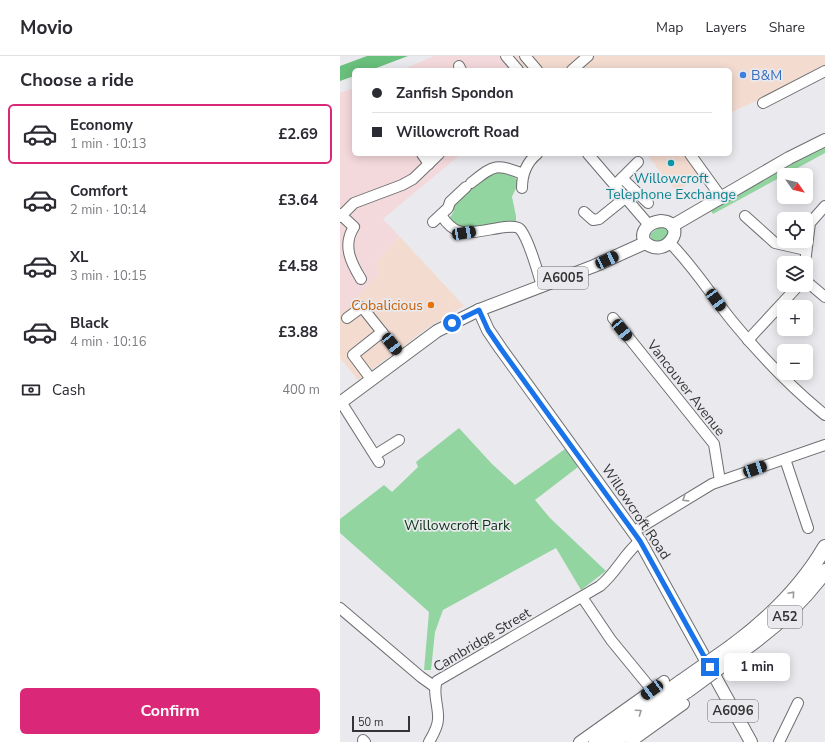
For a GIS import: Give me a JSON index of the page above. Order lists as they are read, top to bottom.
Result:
{
  "streets": {
    "highway": ["A52"],
    "main road": ["A6005", "Willowcroft Road", "A6096"],
    "street": ["Vancouver Avenue", "Cambridge Street"]
  },
  "crossings": [
    ["A6005", "Willowcroft Road"],
    ["Vancouver Avenue", "Cambridge Street"],
    ["Willowcroft Road", "Cambridge Street"]
  ],
  "parks": ["Willowcroft Park"],
  "places": ["B&M", "Willowcroft Telephone Exchange", "Cobalicious"],
  "scale_bar": "50 m",
  "north": "bottom right",
  "page": {
    "header": "Movio",
    "nav": ["Map", "Layers", "Share"],
    "heading": "Choose a ride",
    "banner": ["Zanfish Spondon", "Willowcroft Road"],
    "list": [
      {
        "name": "Economy",
        "note": "1 min · 10:13",
        "value": "£2.69"
      },
      {
        "name": "Comfort",
        "note": "2 min · 10:14",
        "value": "£3.64"
      },
      {
        "name": "XL",
        "note": "3 min · 10:15",
        "value": "£4.58"
      },
      {
        "name": "Black",
        "note": "4 min · 10:16",
        "value": "£3.88"
      }
    ],
    "map_buttons": ["+", "−"],
    "pay": ["Cash", "400 m"],
    "bubble": "1 min",
    "buttons": "Confirm",
    "scale": "50 m"
  }
}
